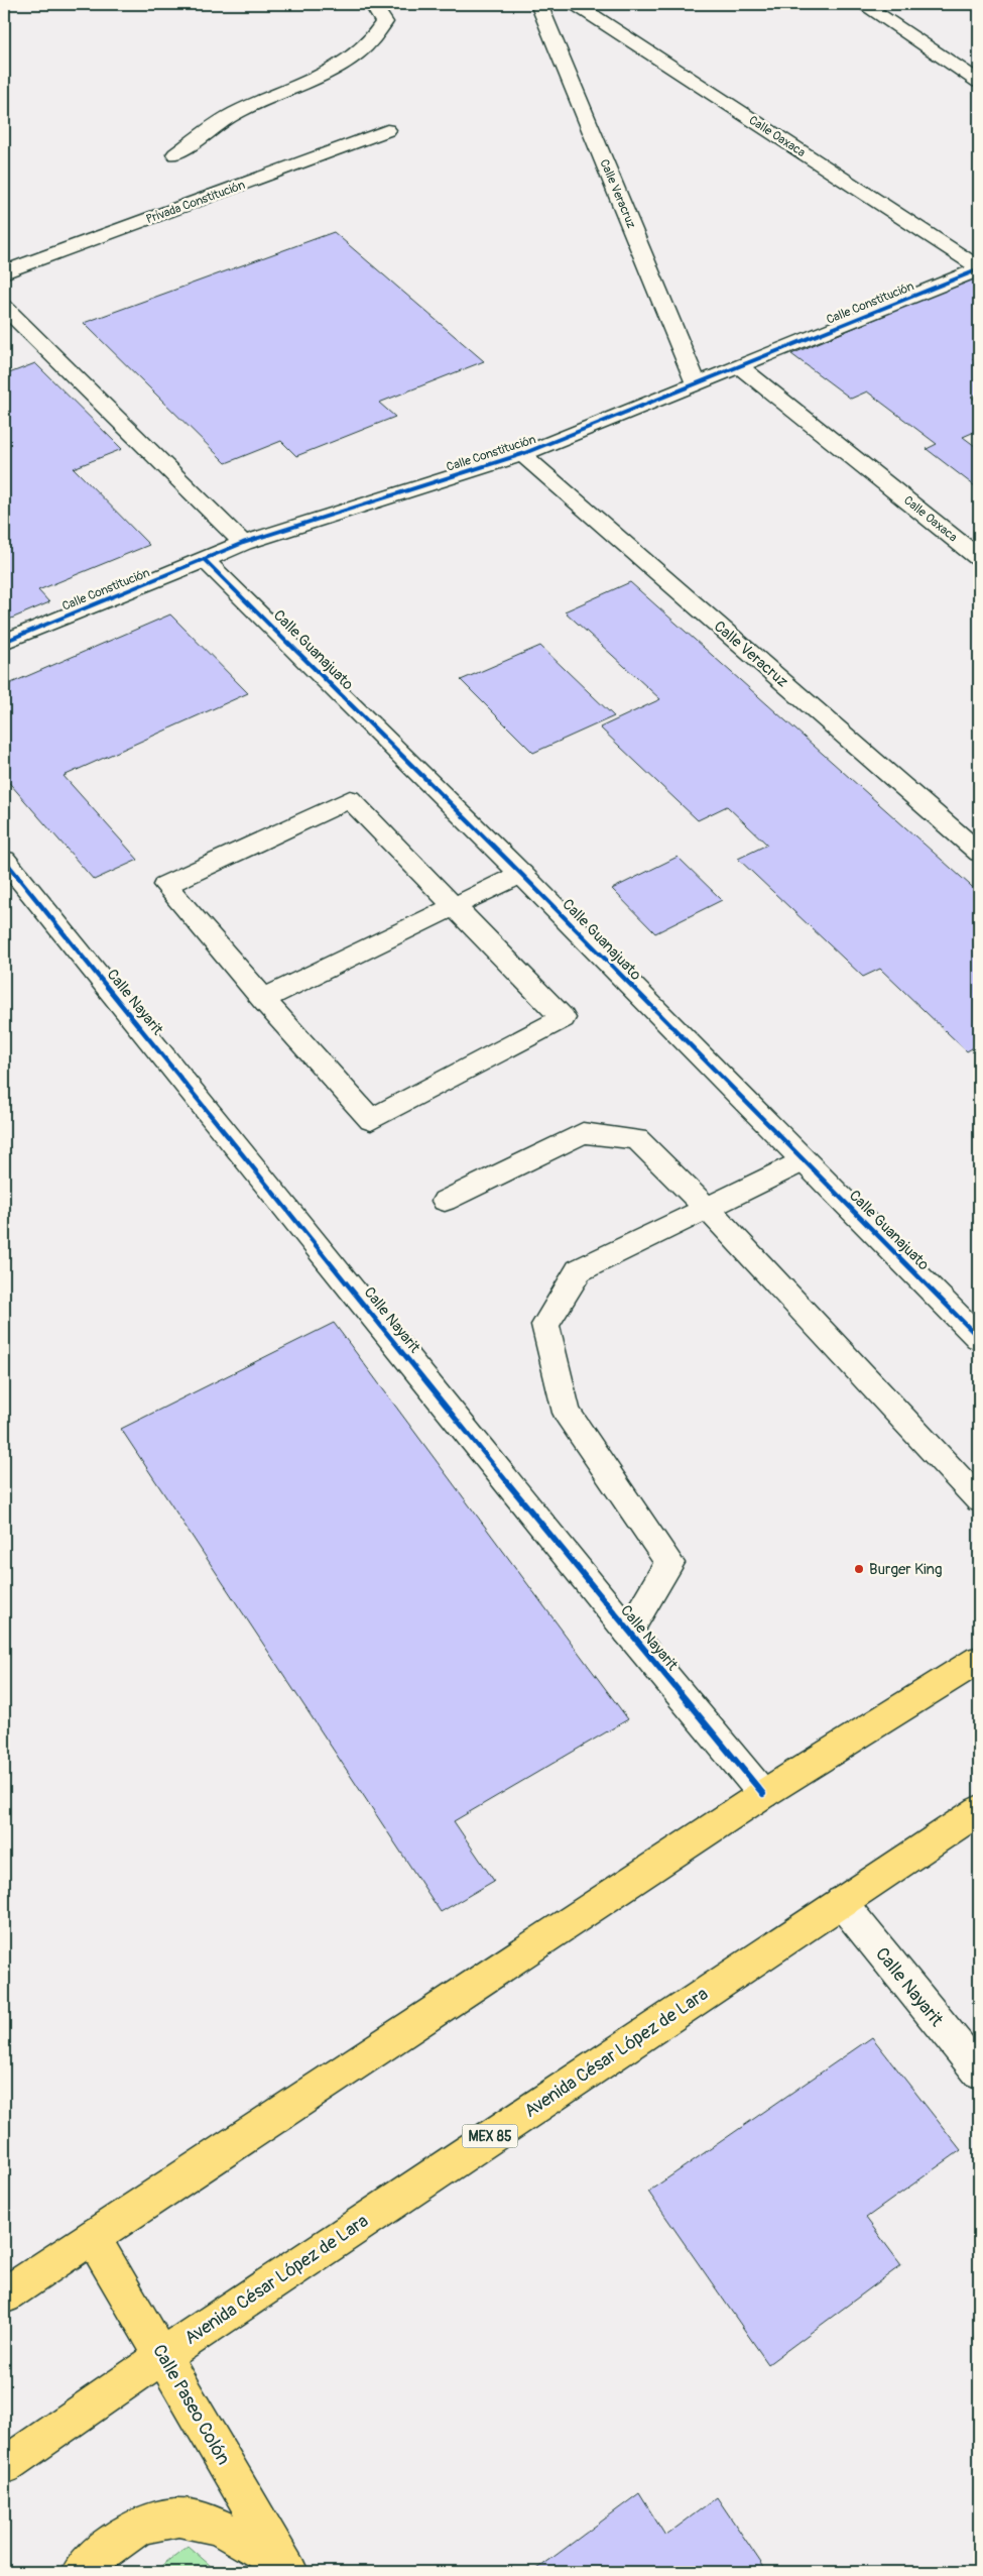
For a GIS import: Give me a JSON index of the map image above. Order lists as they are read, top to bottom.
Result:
{
  "streets": {
    "main road": ["Avenida César López de Lara", "MEX 85", "Calle Paseo Colón"],
    "street": [
      "Calle Oaxaca",
      "Calle Veracruz",
      "Privada Constitución",
      "Calle Constitución",
      "Calle Guanajuato",
      "Calle Nayarit"
    ]
  },
  "crossings": [
    ["Calle Oaxaca", "Calle Constitución"],
    ["Calle Veracruz", "Calle Constitución"],
    ["Calle Constitución", "Calle Guanajuato"],
    ["Calle Nayarit", "Avenida César López de Lara"],
    ["Avenida César López de Lara", "Calle Paseo Colón"]
  ],
  "places": ["Burger King"]
}
